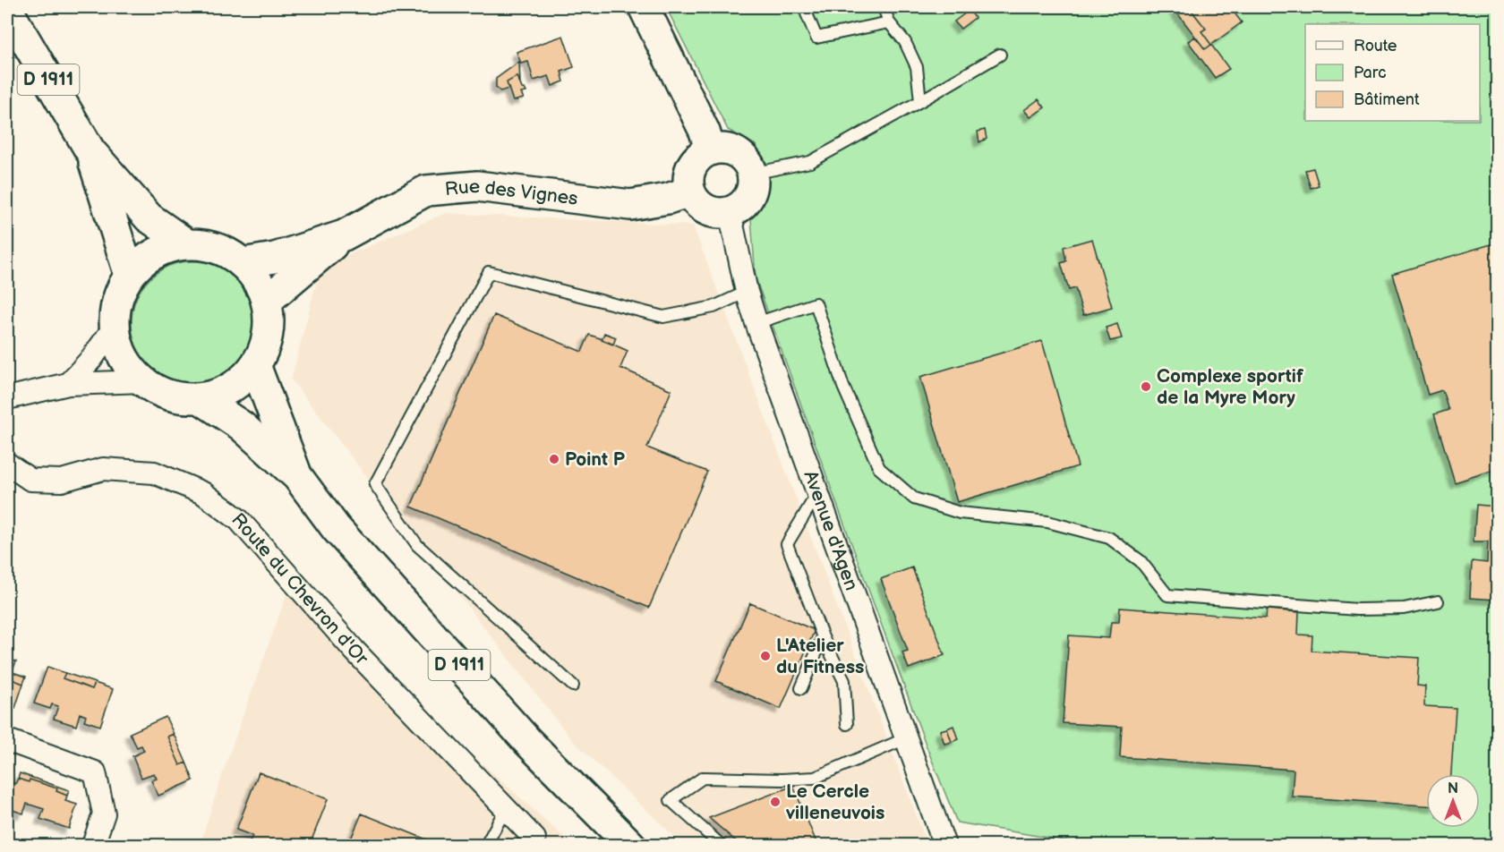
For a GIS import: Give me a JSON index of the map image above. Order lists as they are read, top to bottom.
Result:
{
  "streets": {
    "main road": ["D 1911", "Rue des Vignes"],
    "street": ["Avenue d'Agen", "Route du Chevron d'Or"]
  },
  "crossings": [
    ["D 1911", "Rue des Vignes"],
    ["Rue des Vignes", "Avenue d'Agen"]
  ],
  "places": [
    "Complexe sportif de la Myre Mory",
    "Point P",
    "L'Atelier du Fitness",
    "Le Cercle villeneuvois"
  ],
  "legend": ["Route", "Parc", "Bâtiment"],
  "north": "top"
}
